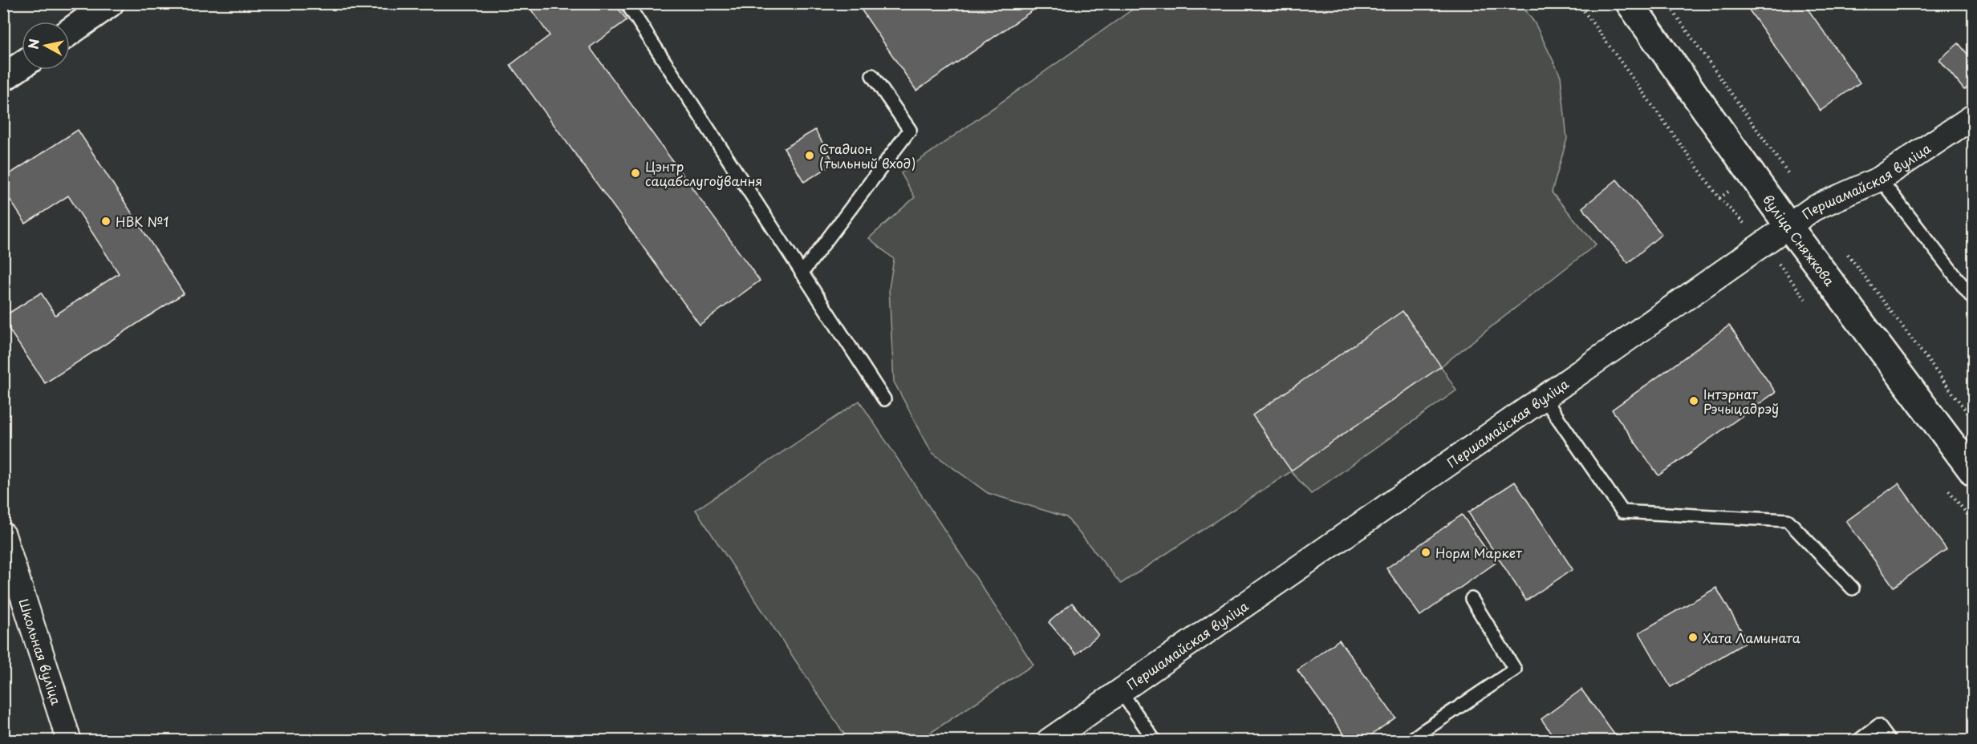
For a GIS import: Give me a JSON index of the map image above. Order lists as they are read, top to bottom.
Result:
{
  "streets": {
    "street": ["Першамайская вуліца", "вуліца Сняжкова", "Школьная вуліца"]
  },
  "crossings": [
    ["Першамайская вуліца", "вуліца Сняжкова"]
  ],
  "places": [
    "Стадион (тыльный вход)",
    "Цэнтр сацабслугоўвання",
    "НВК №1",
    "Інтэрнат Рэчыцадрэў",
    "Норм Маркет",
    "Хата Ламината"
  ],
  "north": "left"
}
